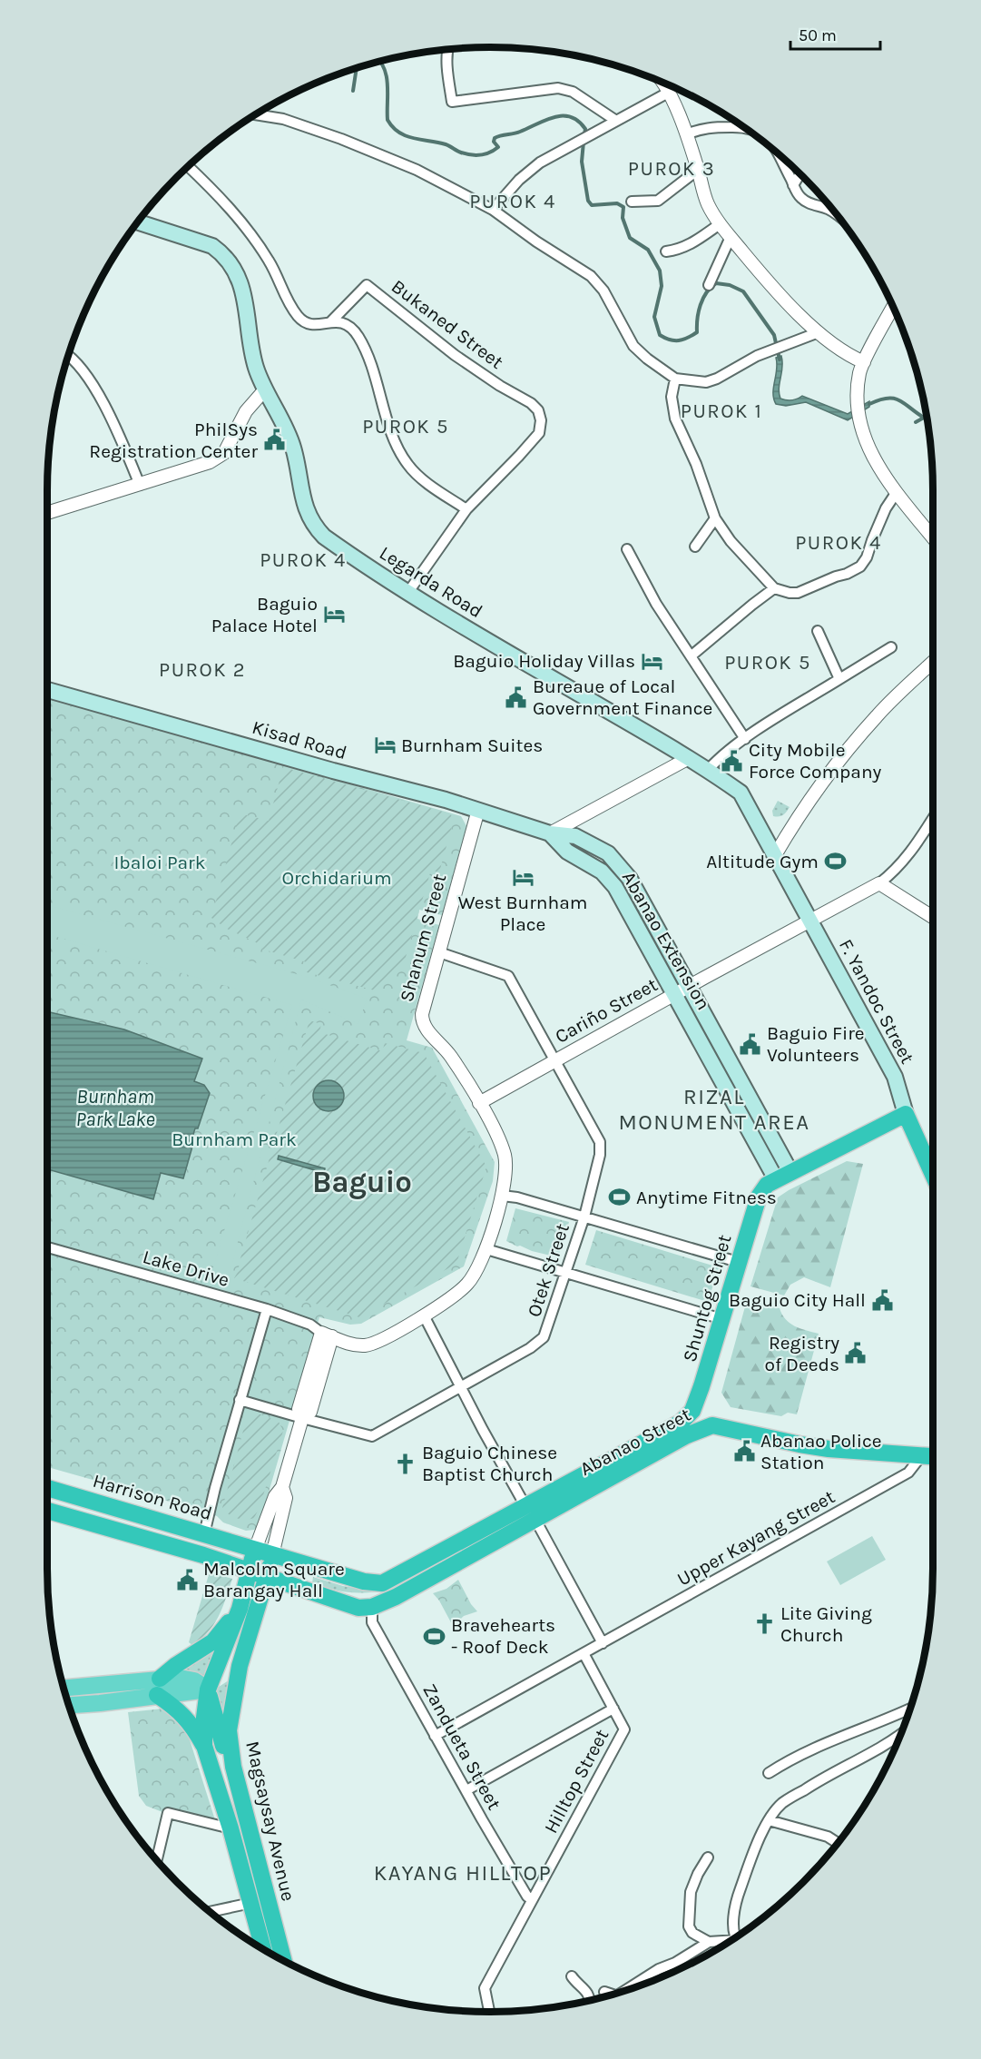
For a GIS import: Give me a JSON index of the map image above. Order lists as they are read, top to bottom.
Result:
{
  "streets": {
    "highway": [
      "F. Yandoc Street",
      "Shuntog Street",
      "Abanao Street",
      "Harrison Road",
      "Magsaysay Avenue"
    ],
    "main road": ["Legarda Road", "Kisad Road", "Abanao Extension"],
    "street": [
      "Bukaned Street",
      "Shanum Street",
      "Cariño Street",
      "Lake Drive",
      "Otek Street",
      "Upper Kayang Street",
      "Zandueta Street",
      "Hilltop Street"
    ]
  },
  "crossings": [
    ["Bukaned Street", "Legarda Road"],
    ["Legarda Road", "F. Yandoc Street"],
    ["Legarda Road", "Cariño Street"],
    ["Kisad Road", "Shanum Street"],
    ["Kisad Road", "Abanao Extension"],
    ["Shanum Street", "Cariño Street"],
    ["Shanum Street", "Lake Drive"],
    ["Shanum Street", "Otek Street"],
    ["Abanao Extension", "Cariño Street"],
    ["Abanao Extension", "Shuntog Street"],
    ["F. Yandoc Street", "Cariño Street"],
    ["F. Yandoc Street", "Shuntog Street"],
    ["Cariño Street", "Otek Street"],
    ["Shuntog Street", "Abanao Street"],
    ["Abanao Street", "Harrison Road"],
    ["Abanao Street", "Upper Kayang Street"],
    ["Abanao Street", "Zandueta Street"],
    ["Abanao Street", "Magsaysay Avenue"],
    ["Harrison Road", "Magsaysay Avenue"],
    ["Upper Kayang Street", "Zandueta Street"],
    ["Upper Kayang Street", "Hilltop Street"],
    ["Zandueta Street", "Hilltop Street"]
  ],
  "districts": [
    "PUROK 3",
    "PUROK 4",
    "PUROK 1",
    "PUROK 5",
    "PUROK 4",
    "PUROK 4",
    "PUROK 5",
    "PUROK 2",
    "RIZAL MONUMENT AREA",
    "Baguio",
    "KAYANG HILLTOP"
  ],
  "water": ["Burnham Park Lake"],
  "parks": ["Ibaloi Park", "Orchidarium", "Burnham Park"],
  "places": {
    "public building": [
      "PhilSys Registration Center",
      "Bureaue of Local Government Finance",
      "City Mobile Force Company",
      "Baguio Fire Volunteers",
      "Baguio City Hall",
      "Registry of Deeds",
      "Abanao Police Station",
      "Malcolm Square Barangay Hall"
    ],
    "hotel": [
      "Baguio Palace Hotel",
      "Baguio Holiday Villas",
      "Burnham Suites",
      "West Burnham Place"
    ],
    "sports": ["Altitude Gym", "Anytime Fitness", "Bravehearts - Roof Deck"],
    "church": ["Baguio Chinese Baptist Church", "Lite Giving Church"]
  },
  "scale_bar": "50 m"
}
